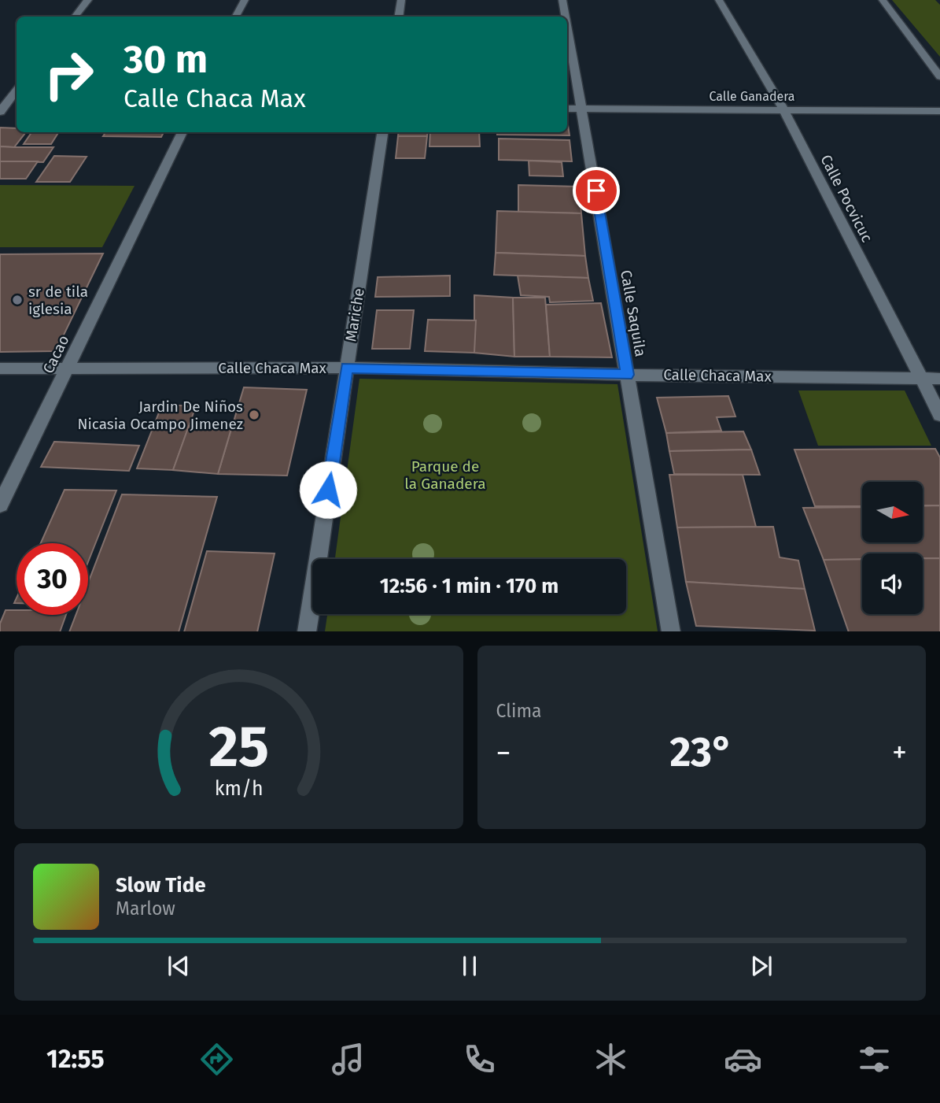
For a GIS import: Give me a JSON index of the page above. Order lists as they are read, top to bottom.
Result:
{
  "streets": {
    "street": [
      "Calle Ganadera",
      "Calle Pocvicuc",
      "Calle Saquila",
      "Mariche",
      "Cacao",
      "Calle Chaca Max"
    ]
  },
  "crossings": [
    ["Calle Ganadera", "Calle Pocvicuc"],
    ["Calle Ganadera", "Calle Saquila"],
    ["Calle Pocvicuc", "Calle Chaca Max"],
    ["Calle Saquila", "Calle Chaca Max"],
    ["Mariche", "Calle Chaca Max"],
    ["Cacao", "Calle Chaca Max"]
  ],
  "parks": ["Parque de la Ganadera"],
  "places": ["sr de tila iglesia", "Jardin De Niños Nicasia Ocampo Jimenez"],
  "north": "right",
  "page": {
    "turn": ["30 m", "Calle Chaca Max"],
    "limit": "30",
    "trip": "12:56 · 1 min · 170 m",
    "tile": "Clima",
    "heat": ["−", "23°", "+"],
    "song": ["Slow Tide", "Marlow"],
    "tabs": "12:55",
    "gauge": ["25", "km/h"]
  }
}
